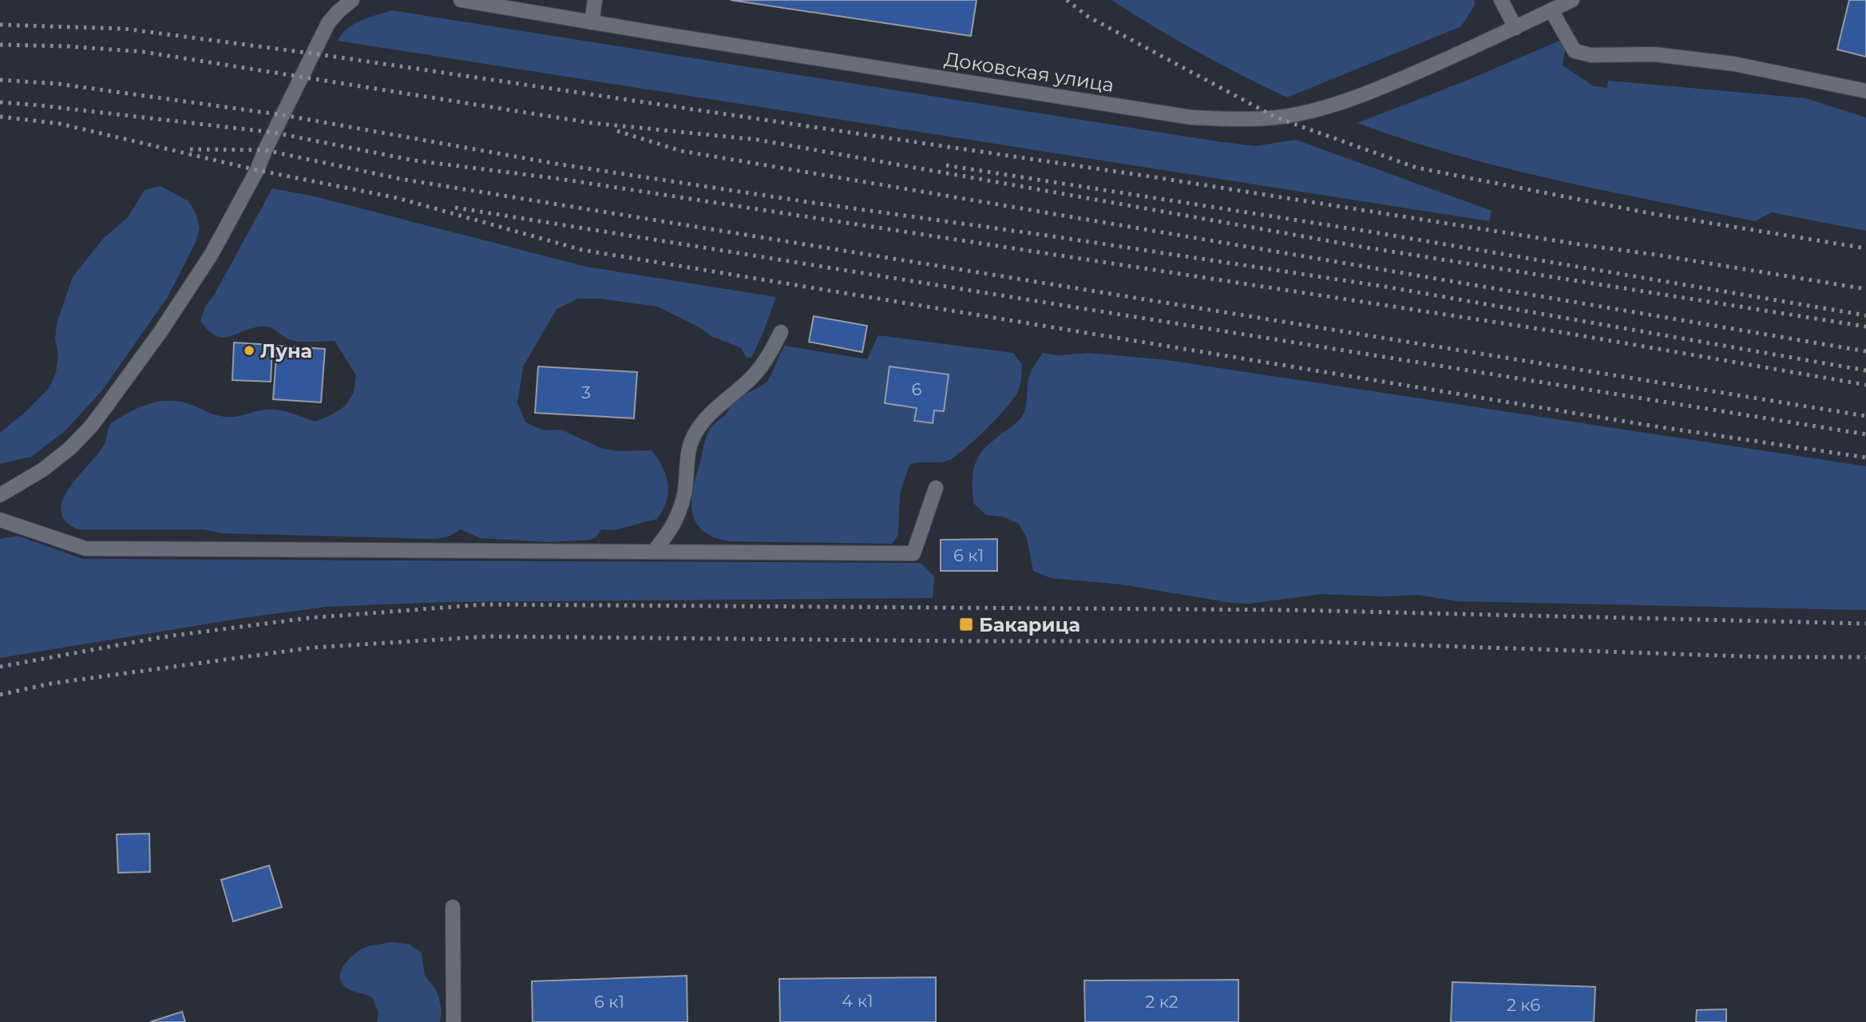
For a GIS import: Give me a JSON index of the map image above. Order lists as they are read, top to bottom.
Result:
{
  "streets": {
    "street": ["Доковская улица"]
  },
  "places": {
    "other": ["Луна"],
    "transit": ["Бакарица"]
  },
  "house_numbers": [
    "6",
    "3",
    "6 к1",
    "4 к1",
    "6 к1",
    "2 к2",
    "2 к6"
  ]
}
